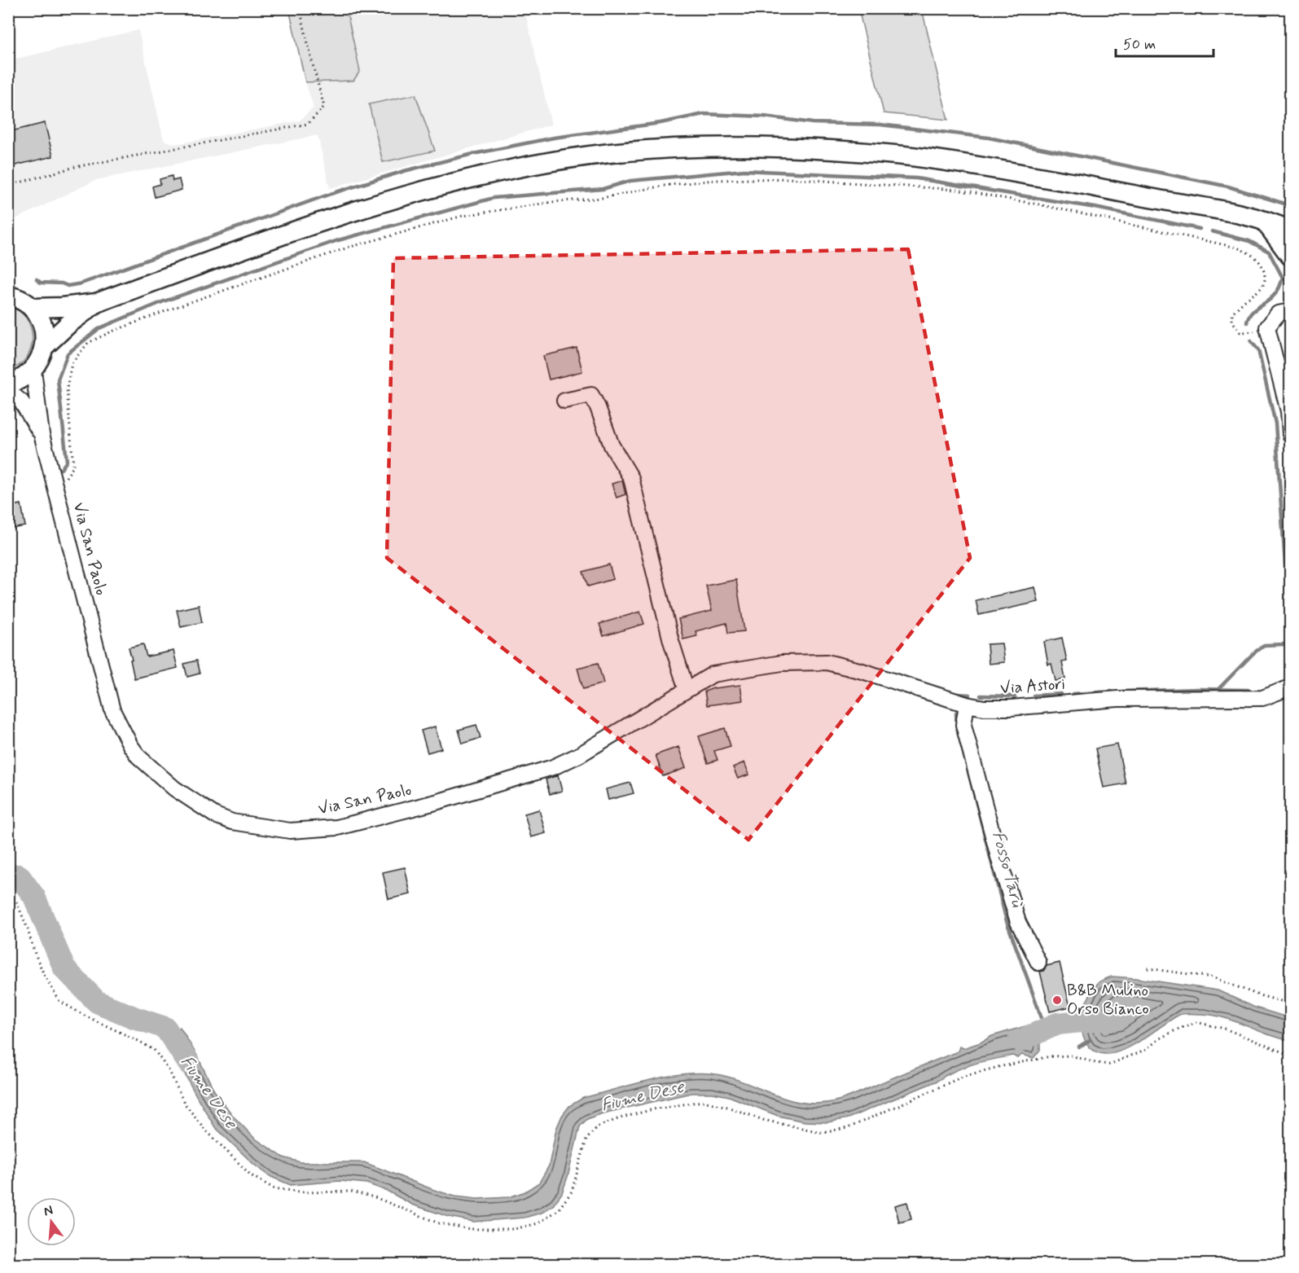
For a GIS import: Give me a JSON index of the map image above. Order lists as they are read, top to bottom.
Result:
{
  "streets": {
    "street": ["Via San Paolo", "Via Astori"]
  },
  "crossings": [
    ["Via San Paolo", "Via Astori"]
  ],
  "water": ["Fosso Tarù", "Fiume Dese"],
  "places": ["B&B Mulino Orso Bianco"],
  "scale_bar": "50 m",
  "north": "top"
}
